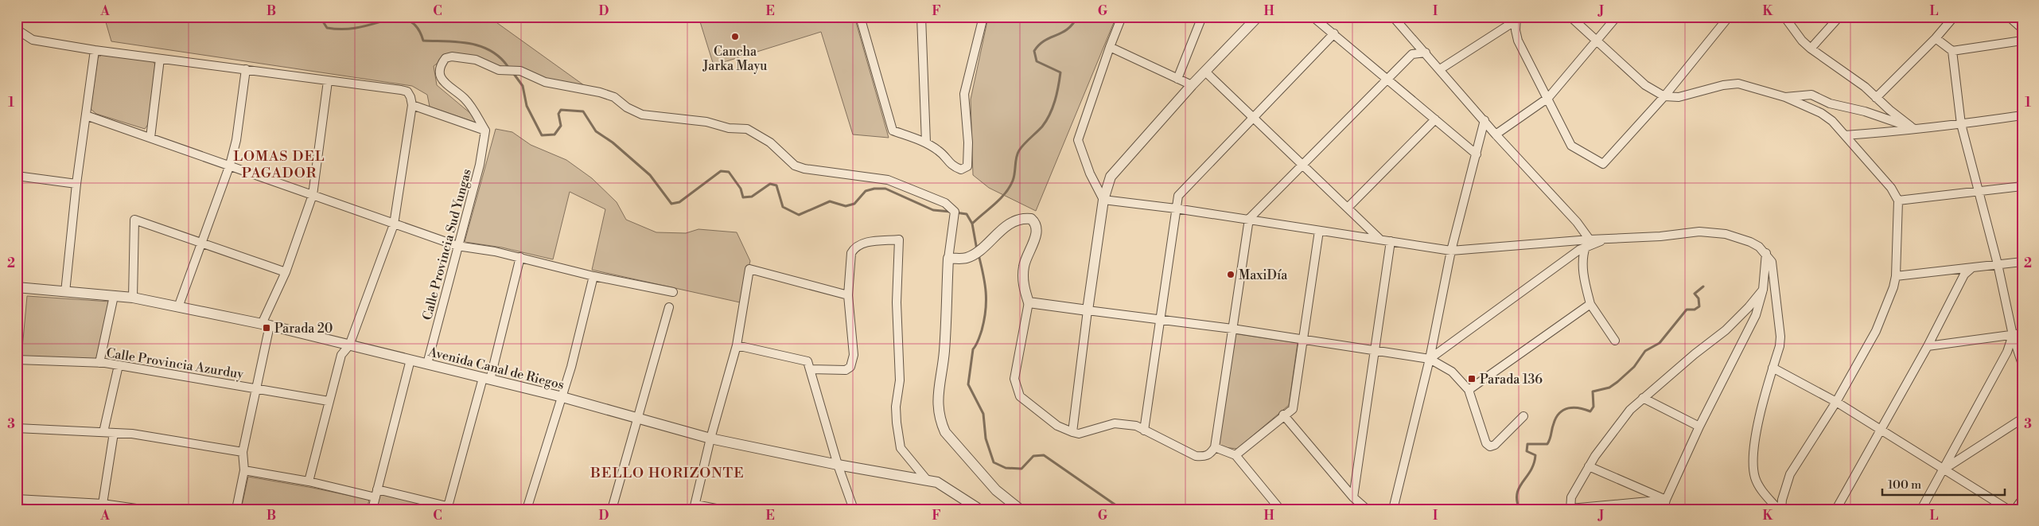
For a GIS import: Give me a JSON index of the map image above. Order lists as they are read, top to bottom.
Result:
{
  "streets": {
    "street": ["Calle Provincia Sud Yungas", "Calle Provincia Azurduy", "Avenida Canal de Riegos"]
  },
  "crossings": [
    ["Calle Provincia Sud Yungas", "Avenida Canal de Riegos"]
  ],
  "districts": ["LOMAS DEL PAGADOR", "BELLO HORIZONTE"],
  "places": {
    "other": ["Cancha Jarka Mayu", "MaxiDía"],
    "transit": ["Parada 20", "Parada 136"]
  },
  "scale_bar": "100 m",
  "grid": {
    "columns": [
      "A",
      "B",
      "C",
      "D",
      "E",
      "F",
      "G",
      "H",
      "I",
      "J",
      "K",
      "L"
    ],
    "rows": ["1", "2", "3"]
  }
}
